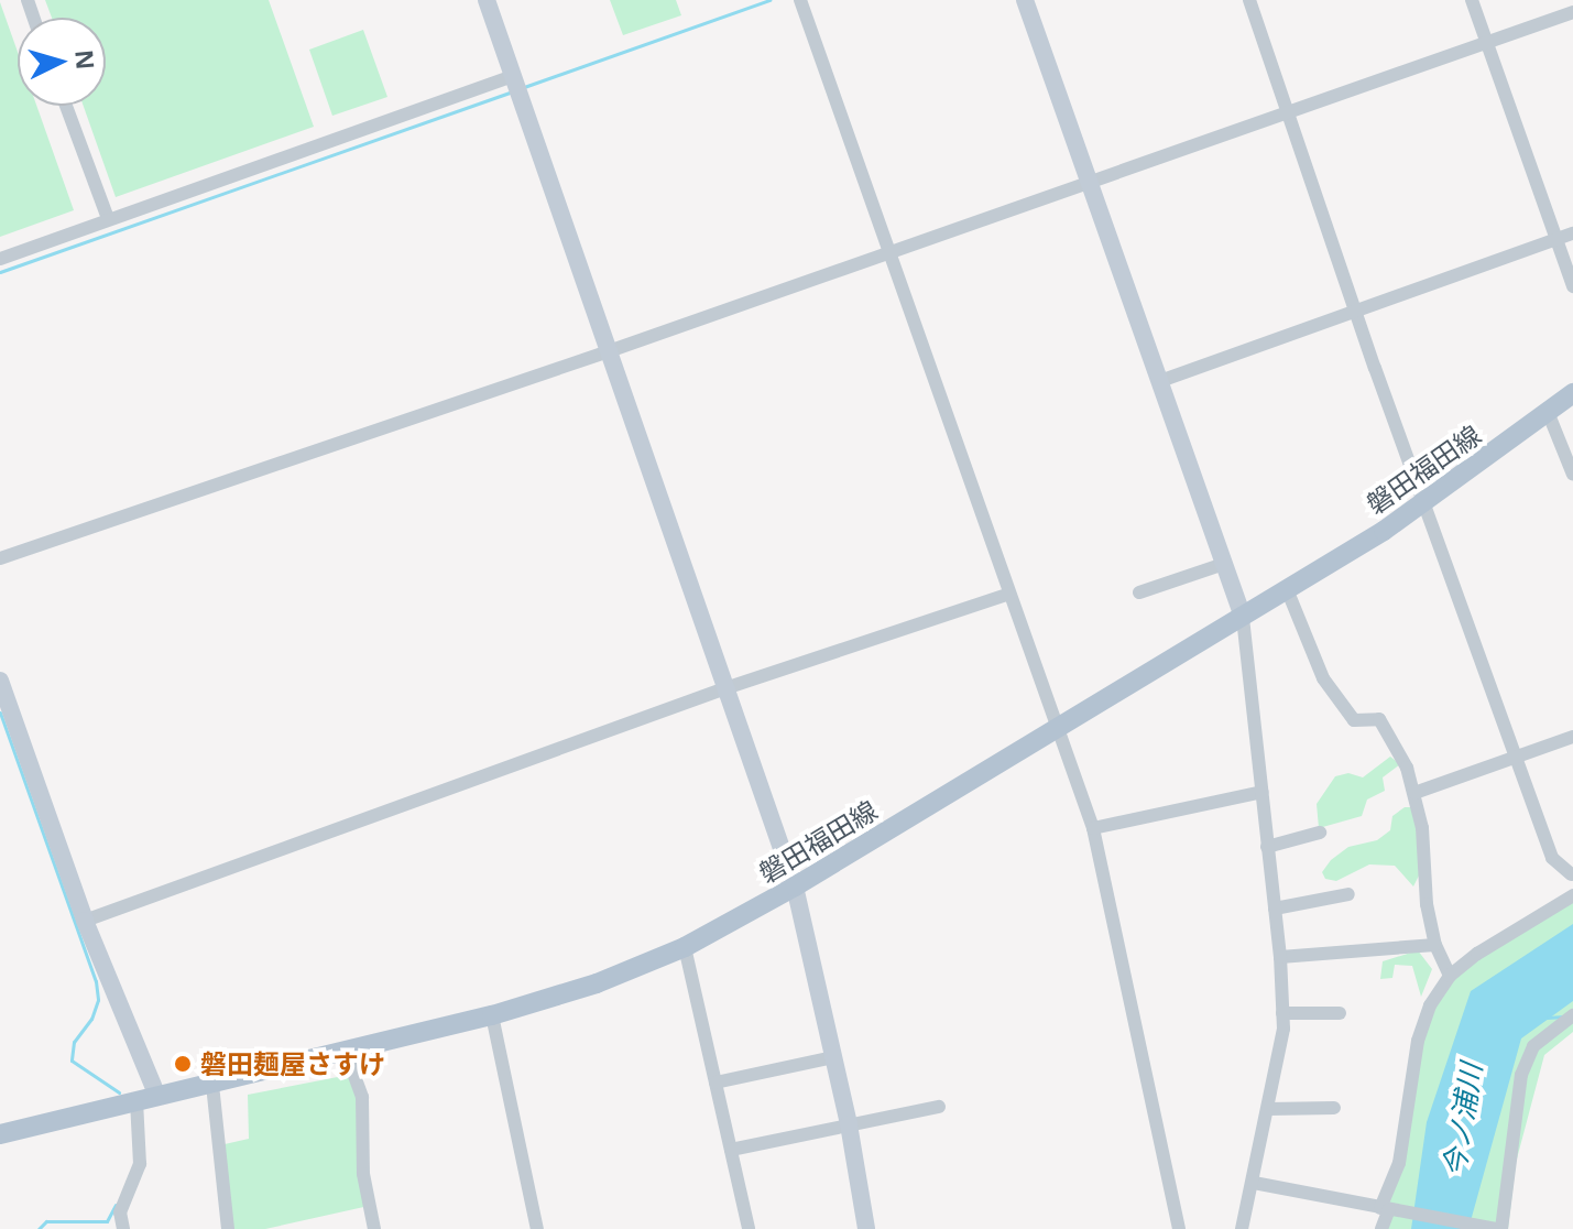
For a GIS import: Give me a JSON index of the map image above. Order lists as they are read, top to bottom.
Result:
{
  "streets": {
    "main road": ["磐田福田線"]
  },
  "water": ["今ノ浦川"],
  "places": ["磐田麺屋さすけ"],
  "north": "right"
}
